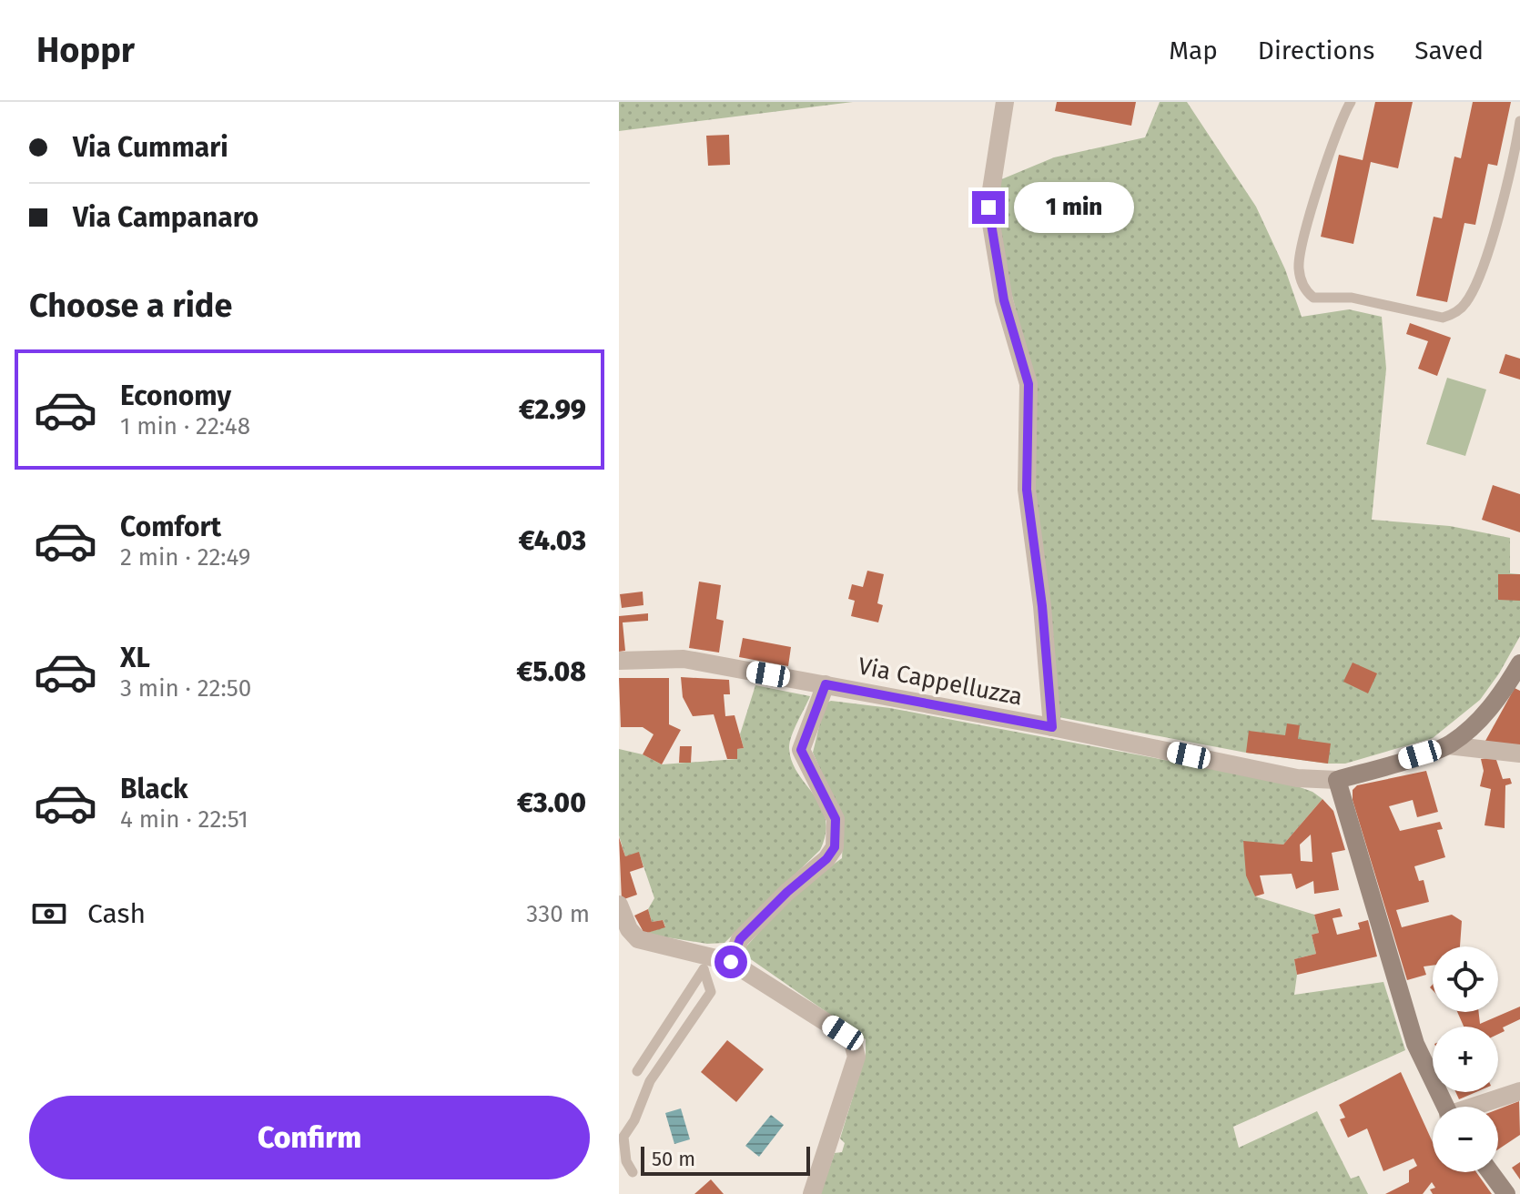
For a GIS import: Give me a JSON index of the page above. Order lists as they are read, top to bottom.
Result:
{
  "streets": {
    "street": ["Via Cappelluzza"]
  },
  "scale_bar": "50 m",
  "page": {
    "header": "Hoppr",
    "nav": ["Map", "Directions", "Saved"],
    "banner": ["Via Cummari", "Via Campanaro"],
    "bubble": "1 min",
    "heading": "Choose a ride",
    "list": [
      {
        "name": "Economy",
        "note": "1 min · 22:48",
        "value": "€2.99"
      },
      {
        "name": "Comfort",
        "note": "2 min · 22:49",
        "value": "€4.03"
      },
      {
        "name": "XL",
        "note": "3 min · 22:50",
        "value": "€5.08"
      },
      {
        "name": "Black",
        "note": "4 min · 22:51",
        "value": "€3.00"
      }
    ],
    "pay": ["Cash", "330 m"],
    "map_buttons": ["+", "−"],
    "buttons": "Confirm",
    "scale": "50 m"
  }
}
